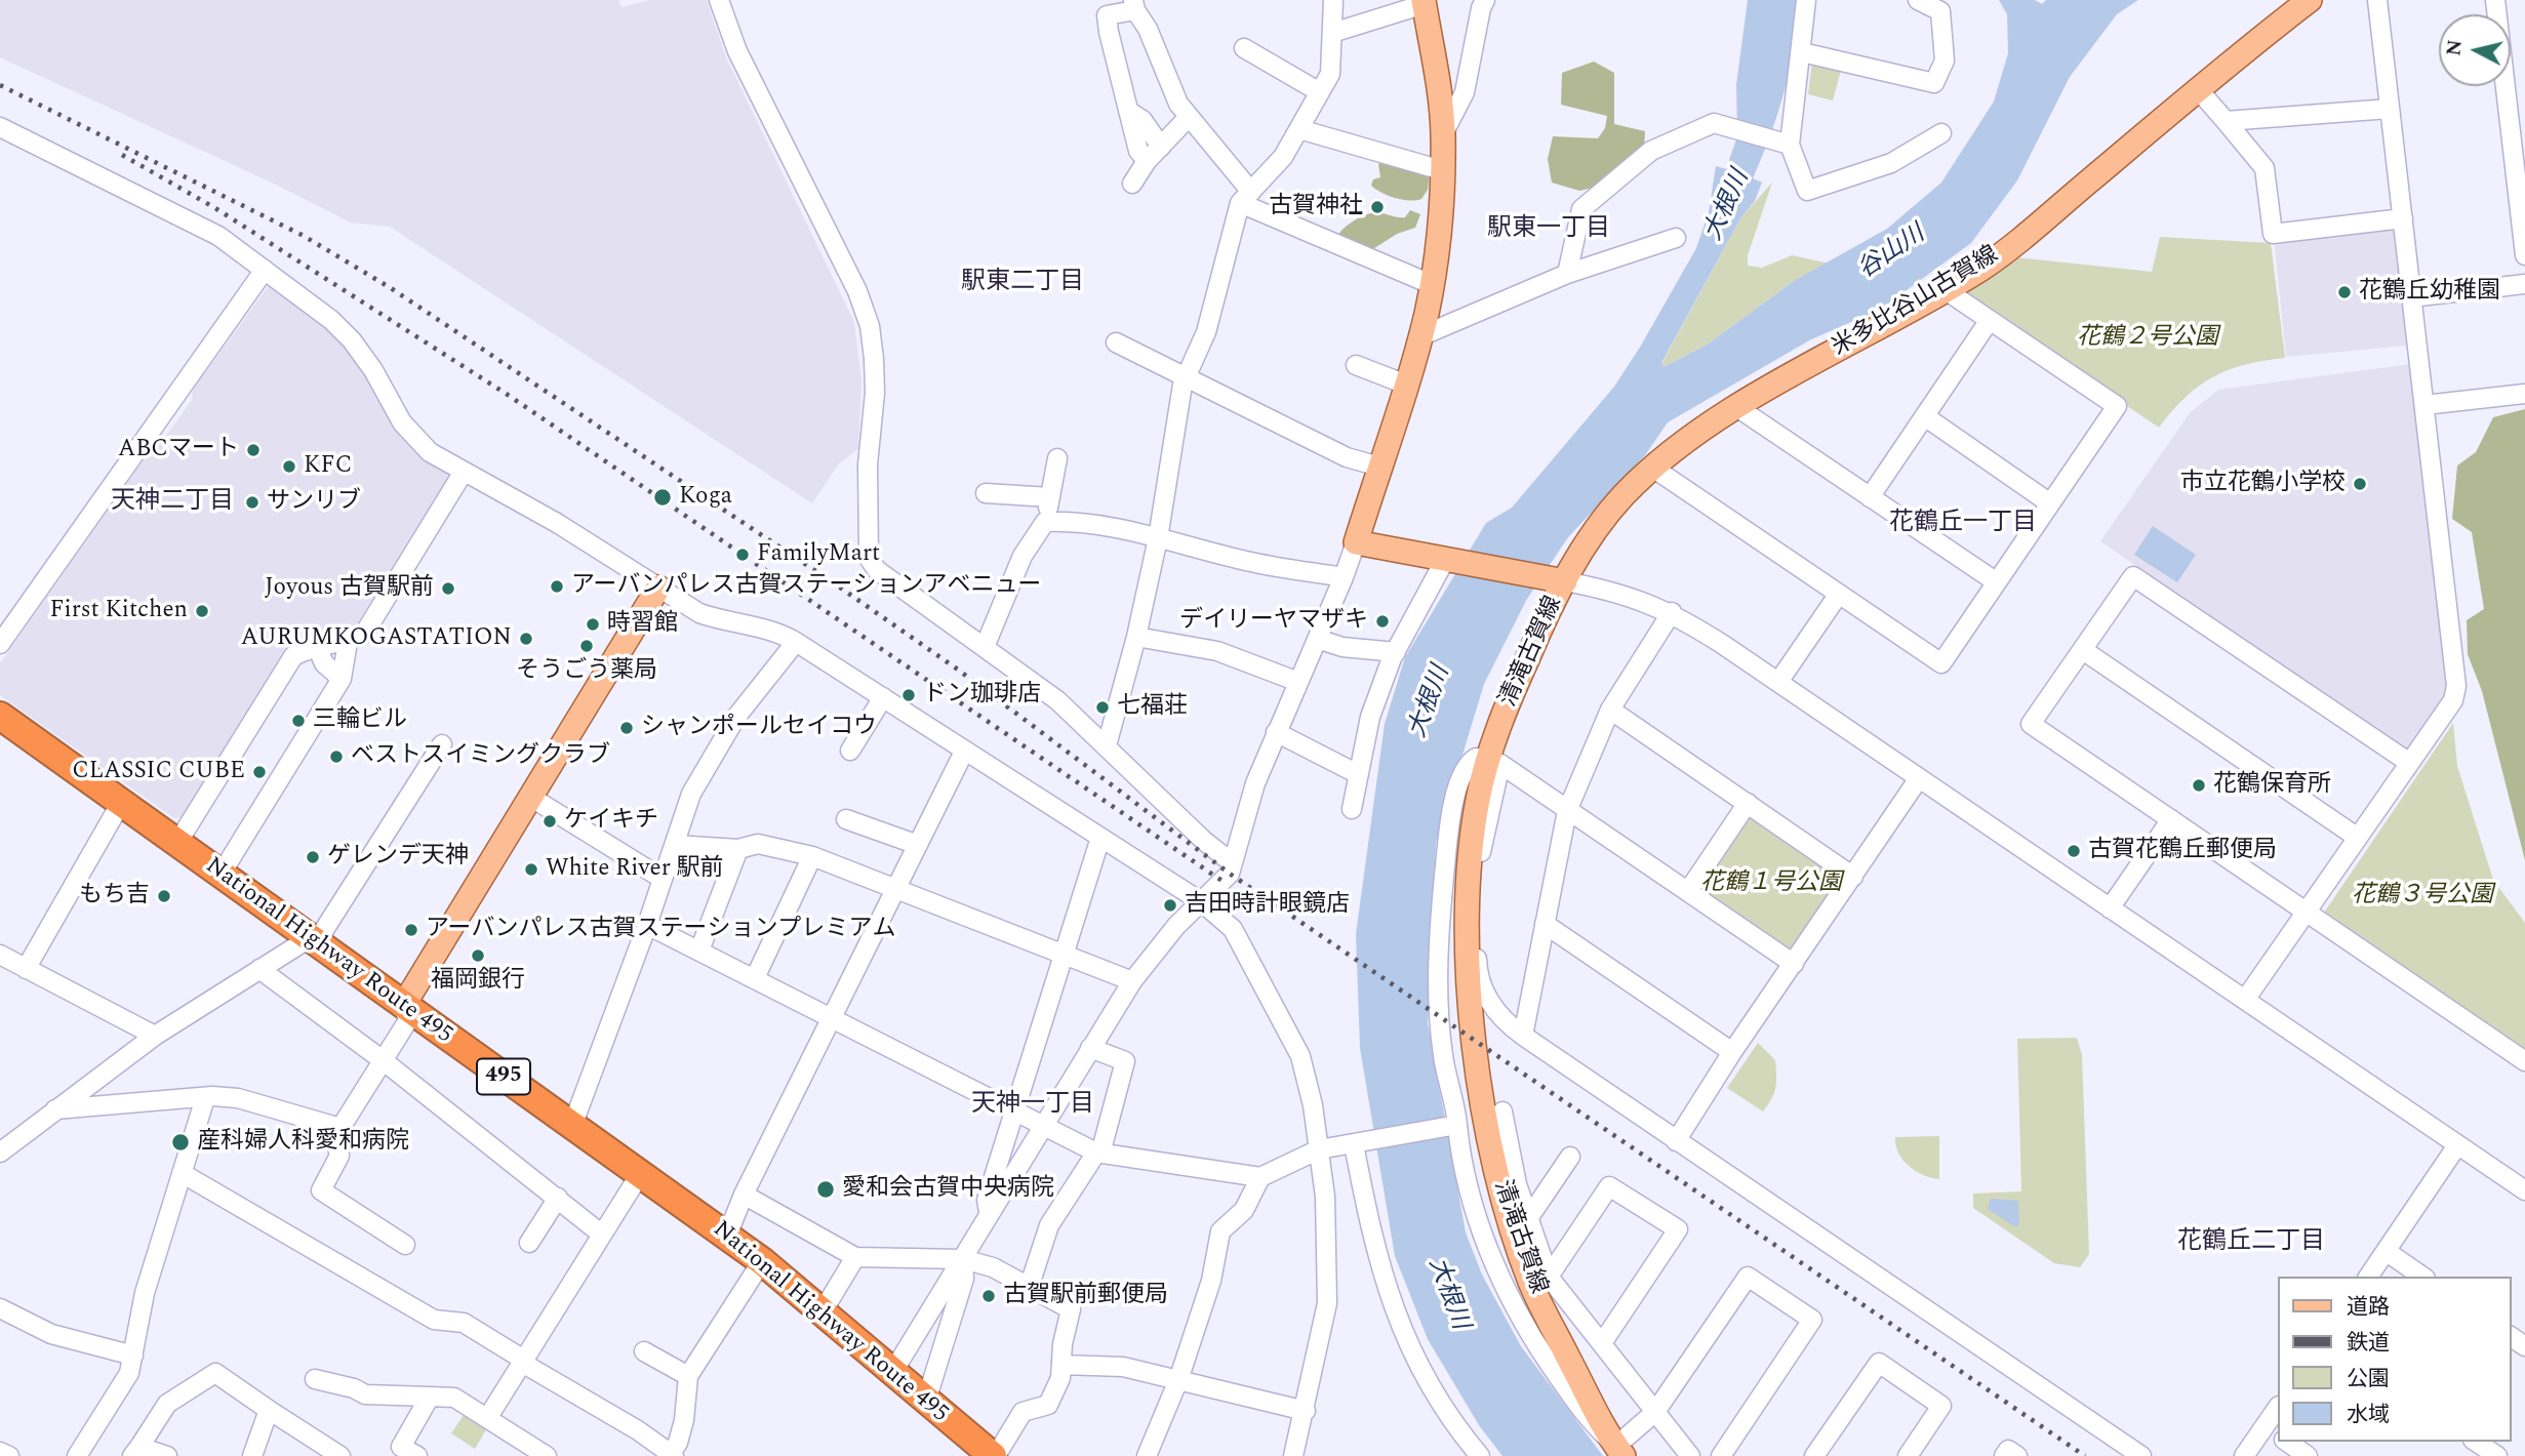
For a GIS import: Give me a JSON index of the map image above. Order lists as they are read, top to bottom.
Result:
{
  "streets": {
    "highway": ["National Highway Route 495", "495"],
    "main road": ["米多比谷山古賀線", "清滝古賀線"]
  },
  "crossings": [
    ["米多比谷山古賀線", "清滝古賀線"]
  ],
  "districts": [
    "駅東一丁目",
    "駅東二丁目",
    "天神二丁目",
    "花鶴丘一丁目",
    "天神一丁目",
    "花鶴丘二丁目"
  ],
  "water": ["大根川", "谷山川"],
  "parks": ["花鶴２号公園", "花鶴１号公園", "花鶴３号公園"],
  "places": [
    "古賀神社",
    "花鶴丘幼稚園",
    "ABCマート",
    "KFC",
    "市立花鶴小学校",
    "Koga",
    "サンリブ",
    "FamilyMart",
    "アーバンパレス古賀ステーションアベニュー",
    "Joyous 古賀駅前",
    "First Kitchen",
    "デイリーヤマザキ",
    "時習館",
    "AURUMKOGASTATION",
    "そうごう薬局",
    "ドン珈琲店",
    "七福荘",
    "三輪ビル",
    "シャンポールセイコウ",
    "ベストスイミングクラブ",
    "CLASSIC CUBE",
    "花鶴保育所",
    "ケイキチ",
    "古賀花鶴丘郵便局",
    "ゲレンデ天神",
    "White River 駅前",
    "もち吉",
    "吉田時計眼鏡店",
    "アーバンパレス古賀ステーションプレミアム",
    "福岡銀行",
    "産科婦人科愛和病院",
    "愛和会古賀中央病院",
    "古賀駅前郵便局"
  ],
  "legend": [
    "道路",
    "鉄道",
    "公園",
    "水域"
  ],
  "north": "left"
}
